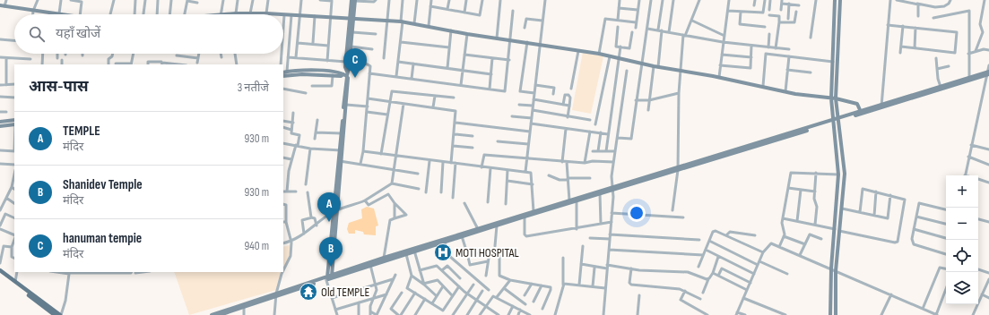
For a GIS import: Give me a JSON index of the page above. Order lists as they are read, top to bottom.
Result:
{
  "places": {
    "hospital": ["MOTI HOSPITAL"],
    "temple": ["Old TEMPLE"]
  },
  "page": {
    "search": "यहाँ खोजें",
    "pins": ["C", "A", "B"],
    "heading": ["आस-पास", "3 नतीजे"],
    "list": [
      {
        "mark": "A",
        "name": "TEMPLE",
        "note": "मंदिर",
        "value": "930 m"
      },
      {
        "mark": "B",
        "name": "Shanidev Temple",
        "note": "मंदिर",
        "value": "930 m"
      },
      {
        "mark": "C",
        "name": "hanuman tempie",
        "note": "मंदिर",
        "value": "940 m"
      }
    ],
    "map_buttons": ["+", "−"]
  }
}
